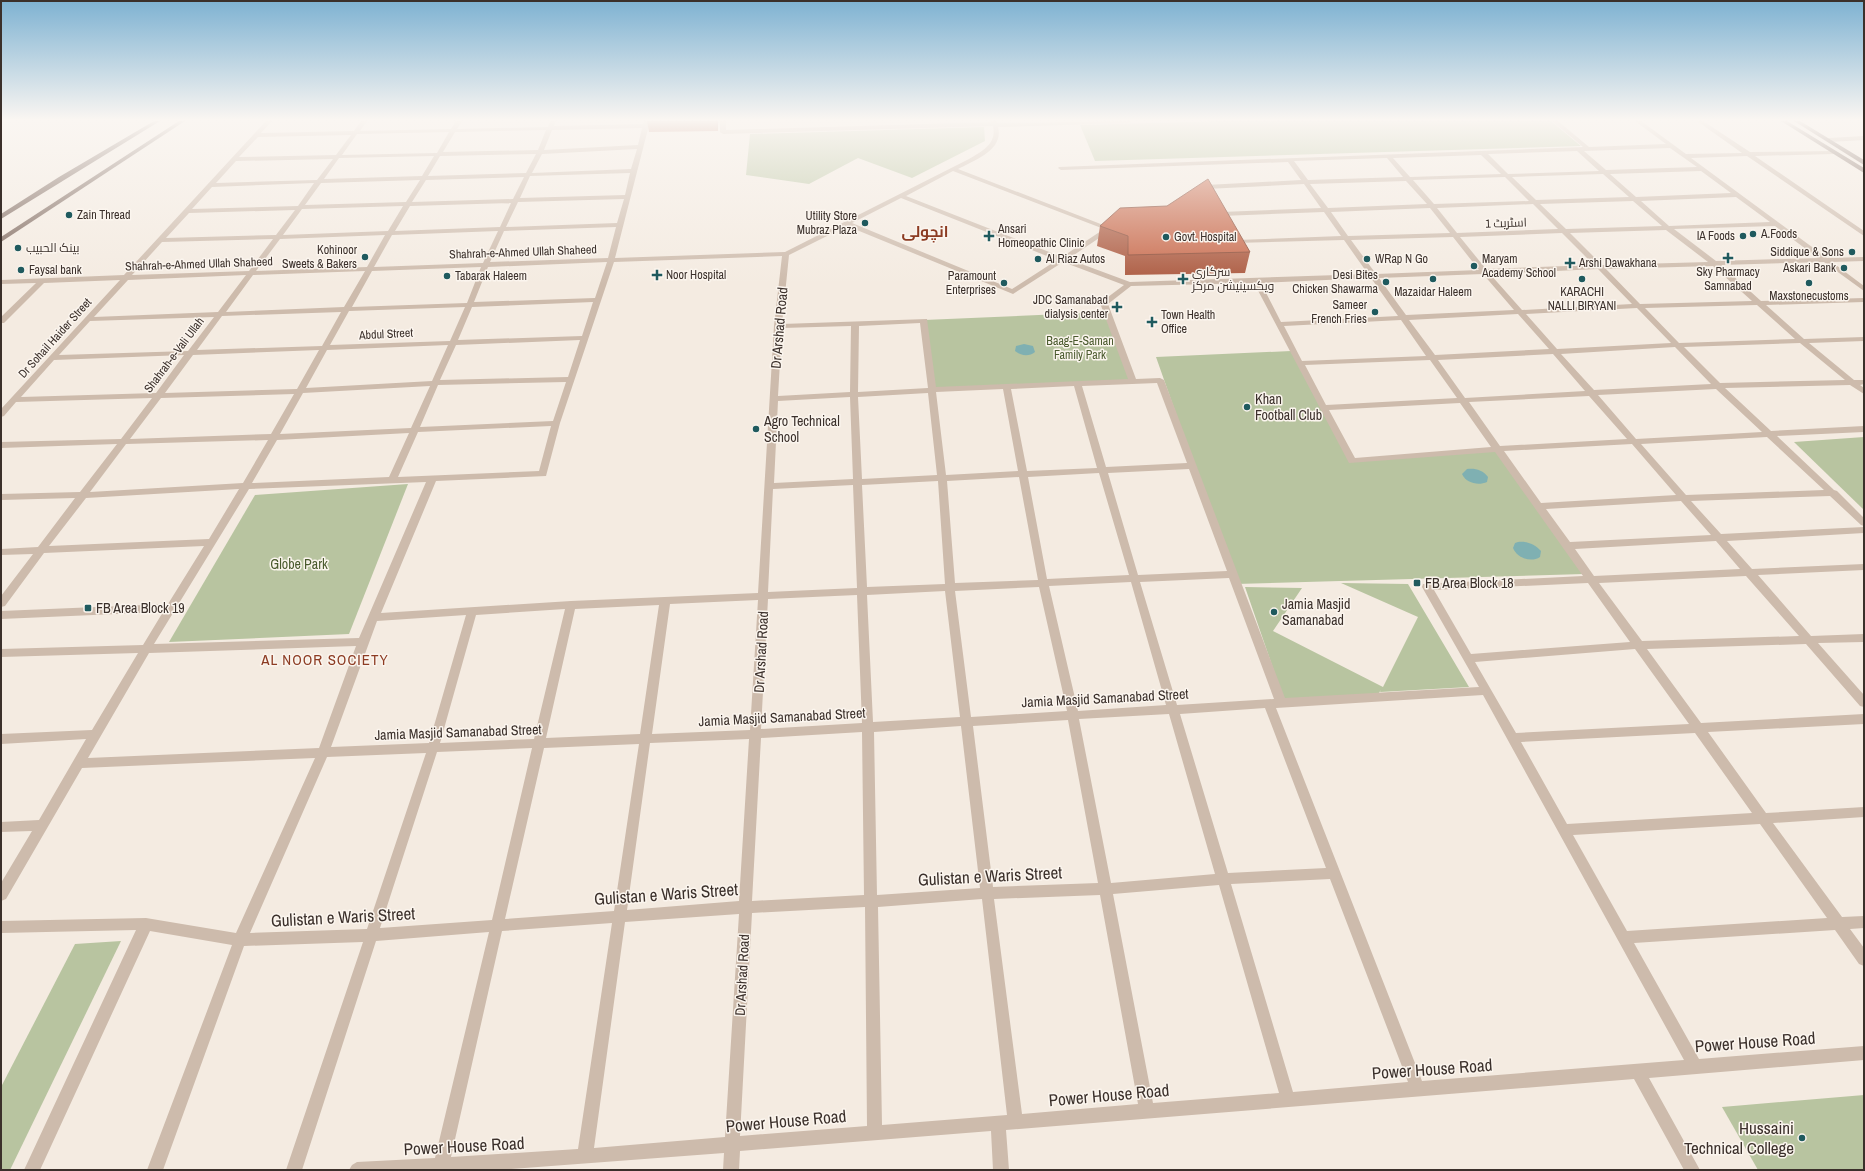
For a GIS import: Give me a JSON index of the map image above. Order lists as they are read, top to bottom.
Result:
{
  "streets": {
    "street": [
      "اسٹریٹ 1",
      "Shahrah-e-Ahmed Ullah Shaheed",
      "Dr Arshad Road",
      "Abdul Street",
      "Dr Sohail Haider Street",
      "Shahrah-e-Vali Ullah",
      "Jamia Masjid Samanabad Street",
      "Gulistan e Waris Street",
      "Power House Road"
    ]
  },
  "crossings": [
    ["Shahrah-e-Ahmed Ullah Shaheed", "Dr Arshad Road"],
    ["Shahrah-e-Ahmed Ullah Shaheed", "Dr Sohail Haider Street"],
    ["Shahrah-e-Ahmed Ullah Shaheed", "Shahrah-e-Vali Ullah"],
    ["Dr Arshad Road", "Jamia Masjid Samanabad Street"],
    ["Dr Arshad Road", "Gulistan e Waris Street"],
    ["Dr Arshad Road", "Power House Road"],
    ["Abdul Street", "Dr Sohail Haider Street"],
    ["Abdul Street", "Shahrah-e-Vali Ullah"]
  ],
  "districts": ["انچولی", "AL NOOR SOCIETY"],
  "parks": ["Baag-E-Saman Family Park", "Globe Park"],
  "places": {
    "other": [
      "Zain Thread",
      "Utility Store Mubraz Plaza",
      "A.Foods",
      "IA Foods",
      "Govt. Hospital",
      "بينک الحبيب",
      "Siddique & Sons",
      "Kohinoor Sweets & Bakers",
      "Al Riaz Autos",
      "WRap N Go",
      "Maryam Academy School",
      "Askari Bank",
      "Faysal bank",
      "Tabarak Haleem",
      "Mazaidar Haleem",
      "KARACHI NALLI BIRYANI",
      "Desi Bites Chicken Shawarma",
      "Paramount Enterprises",
      "Maxstonecustoms",
      "Sameer French Fries",
      "Khan Football Club",
      "Agro Technical School",
      "Jamia Masjid Samanabad",
      "Hussaini Technical College"
    ],
    "health": [
      "Ansari Homeopathic Clinic",
      "Sky Pharmacy Samnabad",
      "Arshi Dawakhana",
      "Noor Hospital",
      "سرکاری ویکسینیشن مرکز",
      "JDC Samanabad dialysis center",
      "Town Health Office"
    ],
    "transit": ["FB Area Block 18", "FB Area Block 19"]
  }
}
